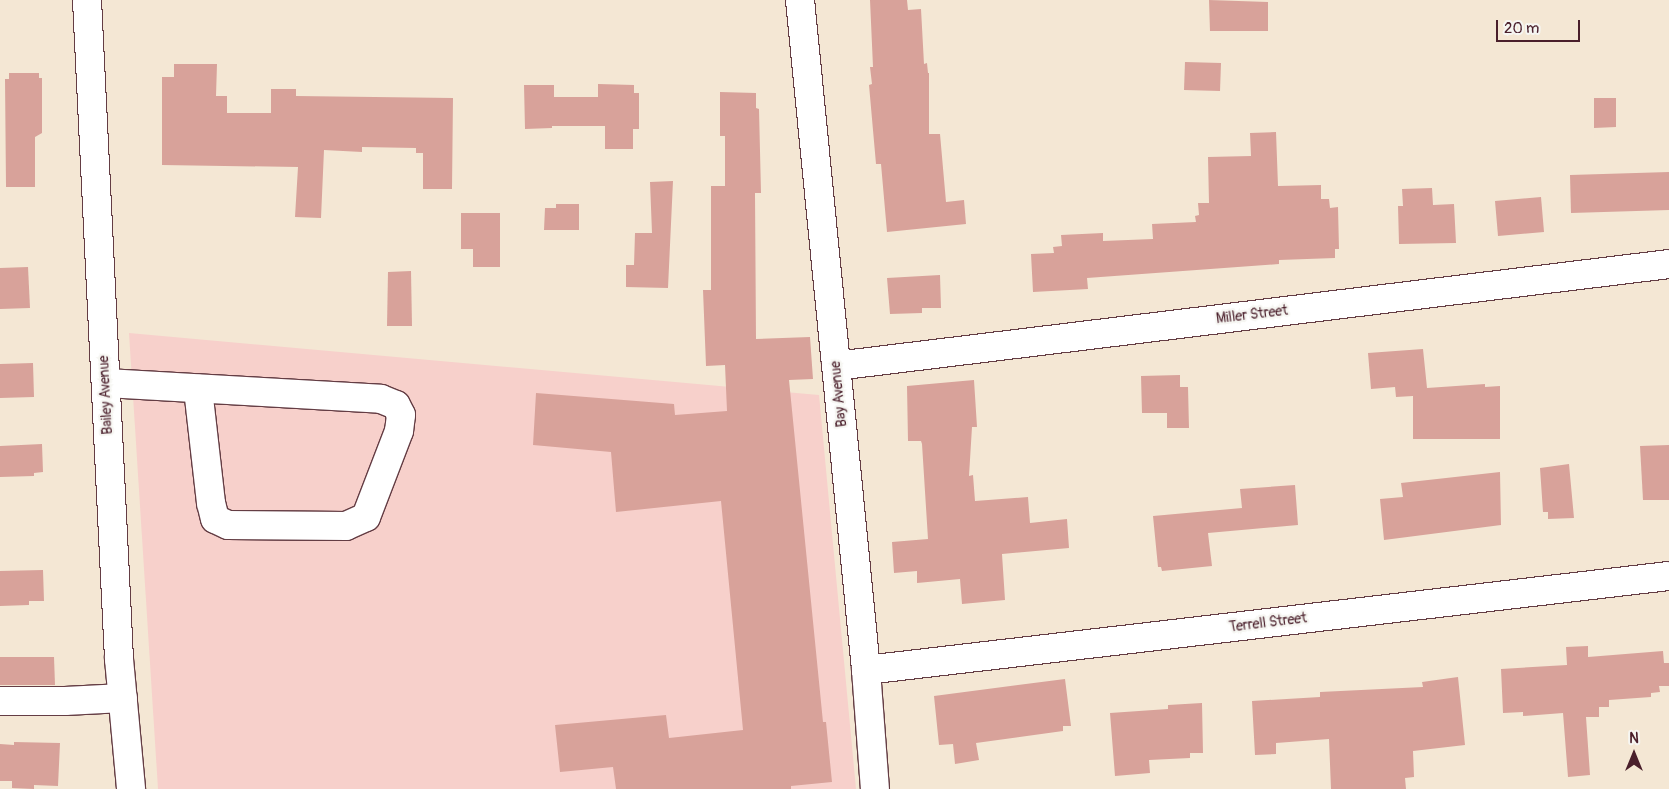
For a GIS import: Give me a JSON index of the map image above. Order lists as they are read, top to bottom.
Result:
{
  "streets": {
    "street": [
      "Miller Street",
      "Bay Avenue",
      "Bailey Avenue",
      "Terrell Street"
    ]
  },
  "crossings": [
    ["Miller Street", "Bay Avenue"],
    ["Bay Avenue", "Terrell Street"]
  ],
  "scale_bar": "20 m",
  "north": "top"
}
